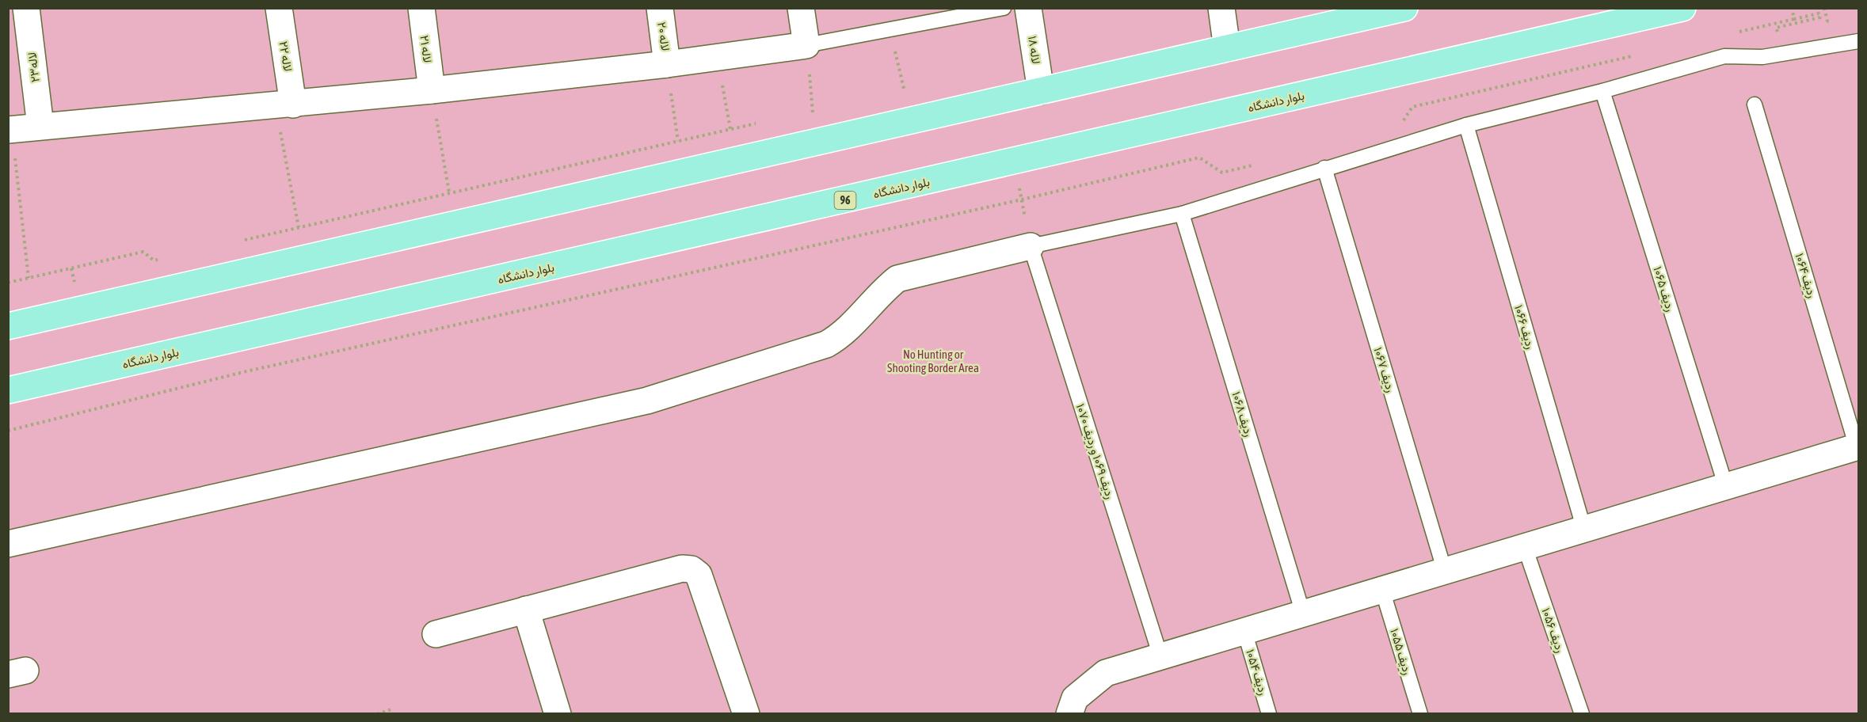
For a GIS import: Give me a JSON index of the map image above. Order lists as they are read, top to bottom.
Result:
{
  "streets": {
    "main road": ["بلوار دانشگاه", "96"],
    "street": [
      "لاله ۲۰",
      "لاله ۲۱",
      "لاله ۱۸",
      "لاله ۲۲",
      "لاله۲۳"
    ],
    "lane": [
      "ردیف ۱۰۶۴",
      "ردیف ۱۰۶۵",
      "ردیف ۱۰۶۶",
      "ردیف ۱۰۶۷",
      "ردیف ۱۰۶۸",
      "ردیف ۱۰۶۹ و ردیف ۱۰۷۰",
      "ردیف ۱۰۵۶",
      "ردیف ۱۰۵۵",
      "ردیف ۱۰۵۴"
    ]
  },
  "parks": ["No Hunting or Shooting Border Area"]
}
